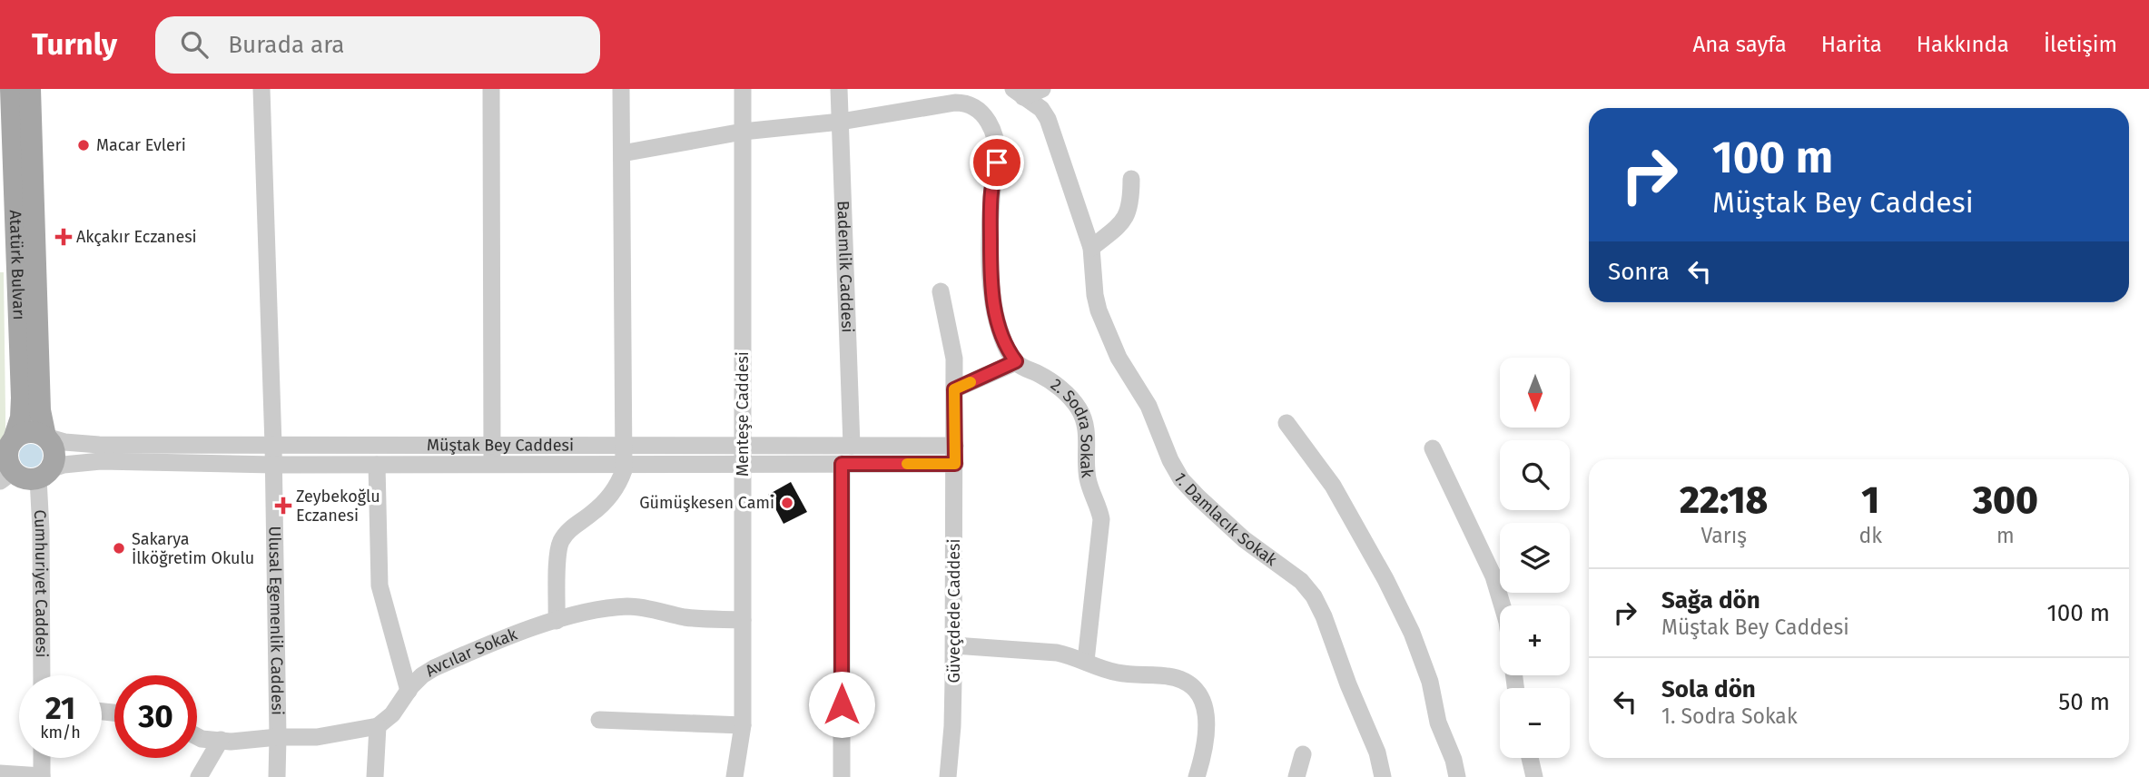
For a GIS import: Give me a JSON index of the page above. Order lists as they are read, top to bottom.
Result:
{
  "streets": {
    "main road": ["Atatürk Bulvarı"],
    "street": [
      "Bademlik Caddesi",
      "Menteşe Caddesi",
      "2. Sodra Sokak",
      "Müştak Bey Caddesi",
      "1. Damlacık Sokak",
      "Cumhuriyet Caddesi",
      "Güveçdede Caddesi",
      "Ulusal Egemenlik Caddesi",
      "Avcılar Sokak"
    ]
  },
  "crossings": [
    ["Atatürk Bulvarı", "Müştak Bey Caddesi"],
    ["Atatürk Bulvarı", "Cumhuriyet Caddesi"],
    ["Bademlik Caddesi", "Müştak Bey Caddesi"],
    ["Menteşe Caddesi", "Müştak Bey Caddesi"],
    ["Menteşe Caddesi", "Avcılar Sokak"],
    ["Müştak Bey Caddesi", "Cumhuriyet Caddesi"],
    ["Müştak Bey Caddesi", "Güveçdede Caddesi"],
    ["Müştak Bey Caddesi", "Ulusal Egemenlik Caddesi"]
  ],
  "places": {
    "other": ["Macar Evleri", "Gümüşkesen Cami", "Sakarya İlköğretim Okulu"],
    "health": ["Akçakır Eczanesi", "Zeybekoğlu Eczanesi"]
  },
  "north": "bottom",
  "page": {
    "header": "Turnly",
    "search": "Burada ara",
    "nav": [
      "Ana sayfa",
      "Harita",
      "Hakkında",
      "İletişim"
    ],
    "turn": ["100 m", "Müştak Bey Caddesi"],
    "then": "Sonra",
    "map_buttons": ["+", "−"],
    "eta": [
      "22:18",
      "Varış",
      "1",
      "dk",
      "300",
      "m"
    ],
    "list": [
      {
        "name": "Sağa dön",
        "note": "Müştak Bey Caddesi",
        "value": "100 m"
      },
      {
        "name": "Sola dön",
        "note": "1. Sodra Sokak",
        "value": "50 m"
      }
    ],
    "speed": "21 km/h",
    "limit": "30"
  }
}
